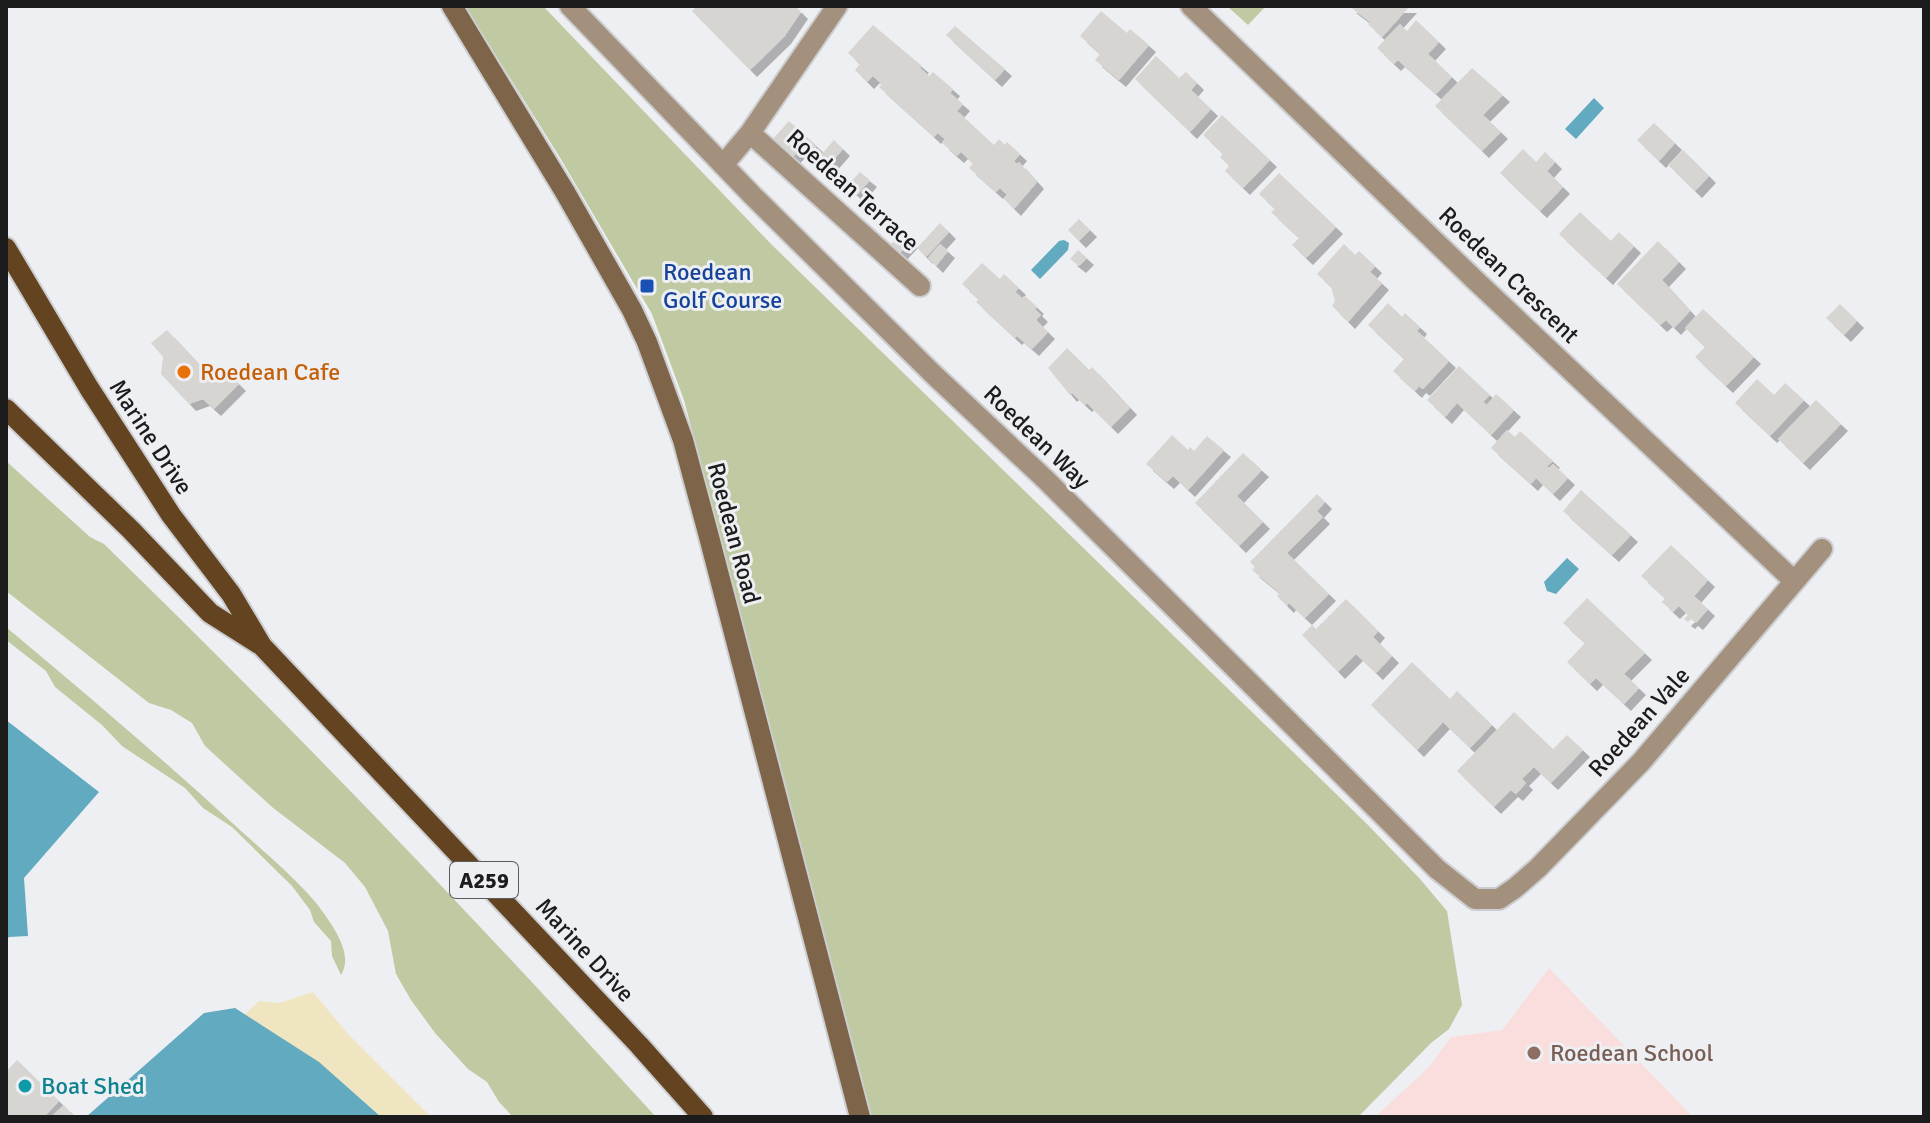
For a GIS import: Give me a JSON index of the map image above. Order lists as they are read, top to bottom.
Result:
{
  "streets": {
    "main road": ["Marine Drive", "Roedean Road", "A259"],
    "street": [
      "Roedean Terrace",
      "Roedean Crescent",
      "Roedean Way",
      "Roedean Vale"
    ]
  },
  "crossings": [
    ["Roedean Crescent", "Roedean Vale"],
    ["Roedean Way", "Roedean Vale"]
  ],
  "places": {
    "transit": ["Roedean Golf Course"],
    "other": ["Roedean Cafe", "Roedean School", "Boat Shed"]
  }
}
